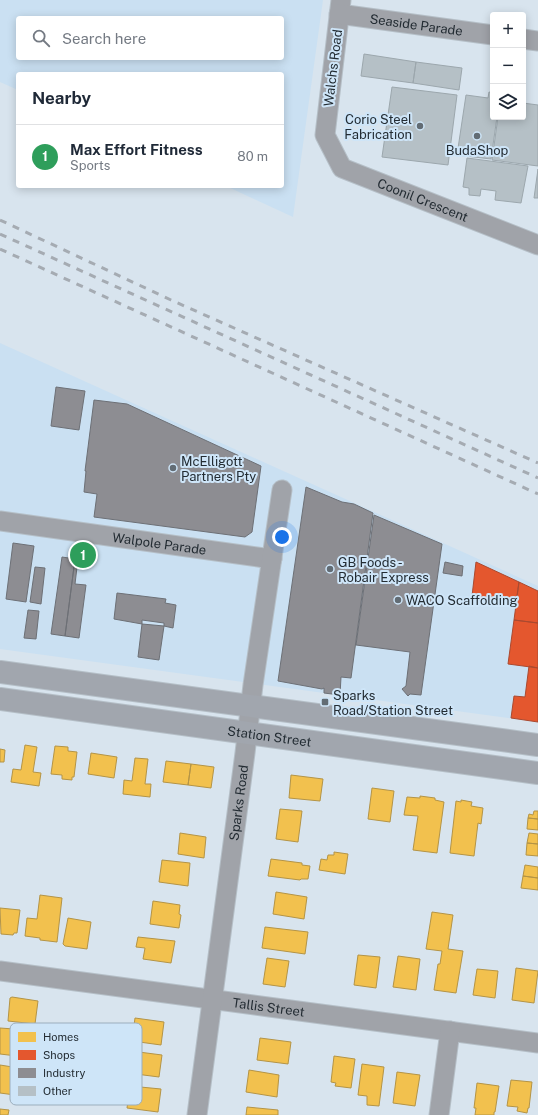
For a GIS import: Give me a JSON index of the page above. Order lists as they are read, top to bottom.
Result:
{
  "streets": {
    "main road": ["Station Street"],
    "street": [
      "Seaside Parade",
      "Walchs Road",
      "Coonil Crescent",
      "Walpole Parade",
      "Sparks Road",
      "Tallis Street"
    ]
  },
  "crossings": [
    ["Seaside Parade", "Walchs Road"],
    ["Walchs Road", "Coonil Crescent"],
    ["Walpole Parade", "Sparks Road"],
    ["Station Street", "Sparks Road"],
    ["Sparks Road", "Tallis Street"]
  ],
  "places": {
    "other": [
      "Corio Steel Fabrication",
      "BudaShop",
      "McElligott Partners Pty",
      "GB Foods - Robair Express",
      "WACO Scaffolding"
    ],
    "transit": ["Sparks Road/Station Street"]
  },
  "legend": [
    "Homes",
    "Shops",
    "Industry",
    "Other"
  ],
  "page": {
    "map_buttons": ["+", "−"],
    "search": "Search here",
    "heading": "Nearby",
    "list": [
      {
        "mark": "1",
        "name": "Max Effort Fitness",
        "note": "Sports",
        "value": "80 m"
      }
    ],
    "pins": "1"
  }
}
